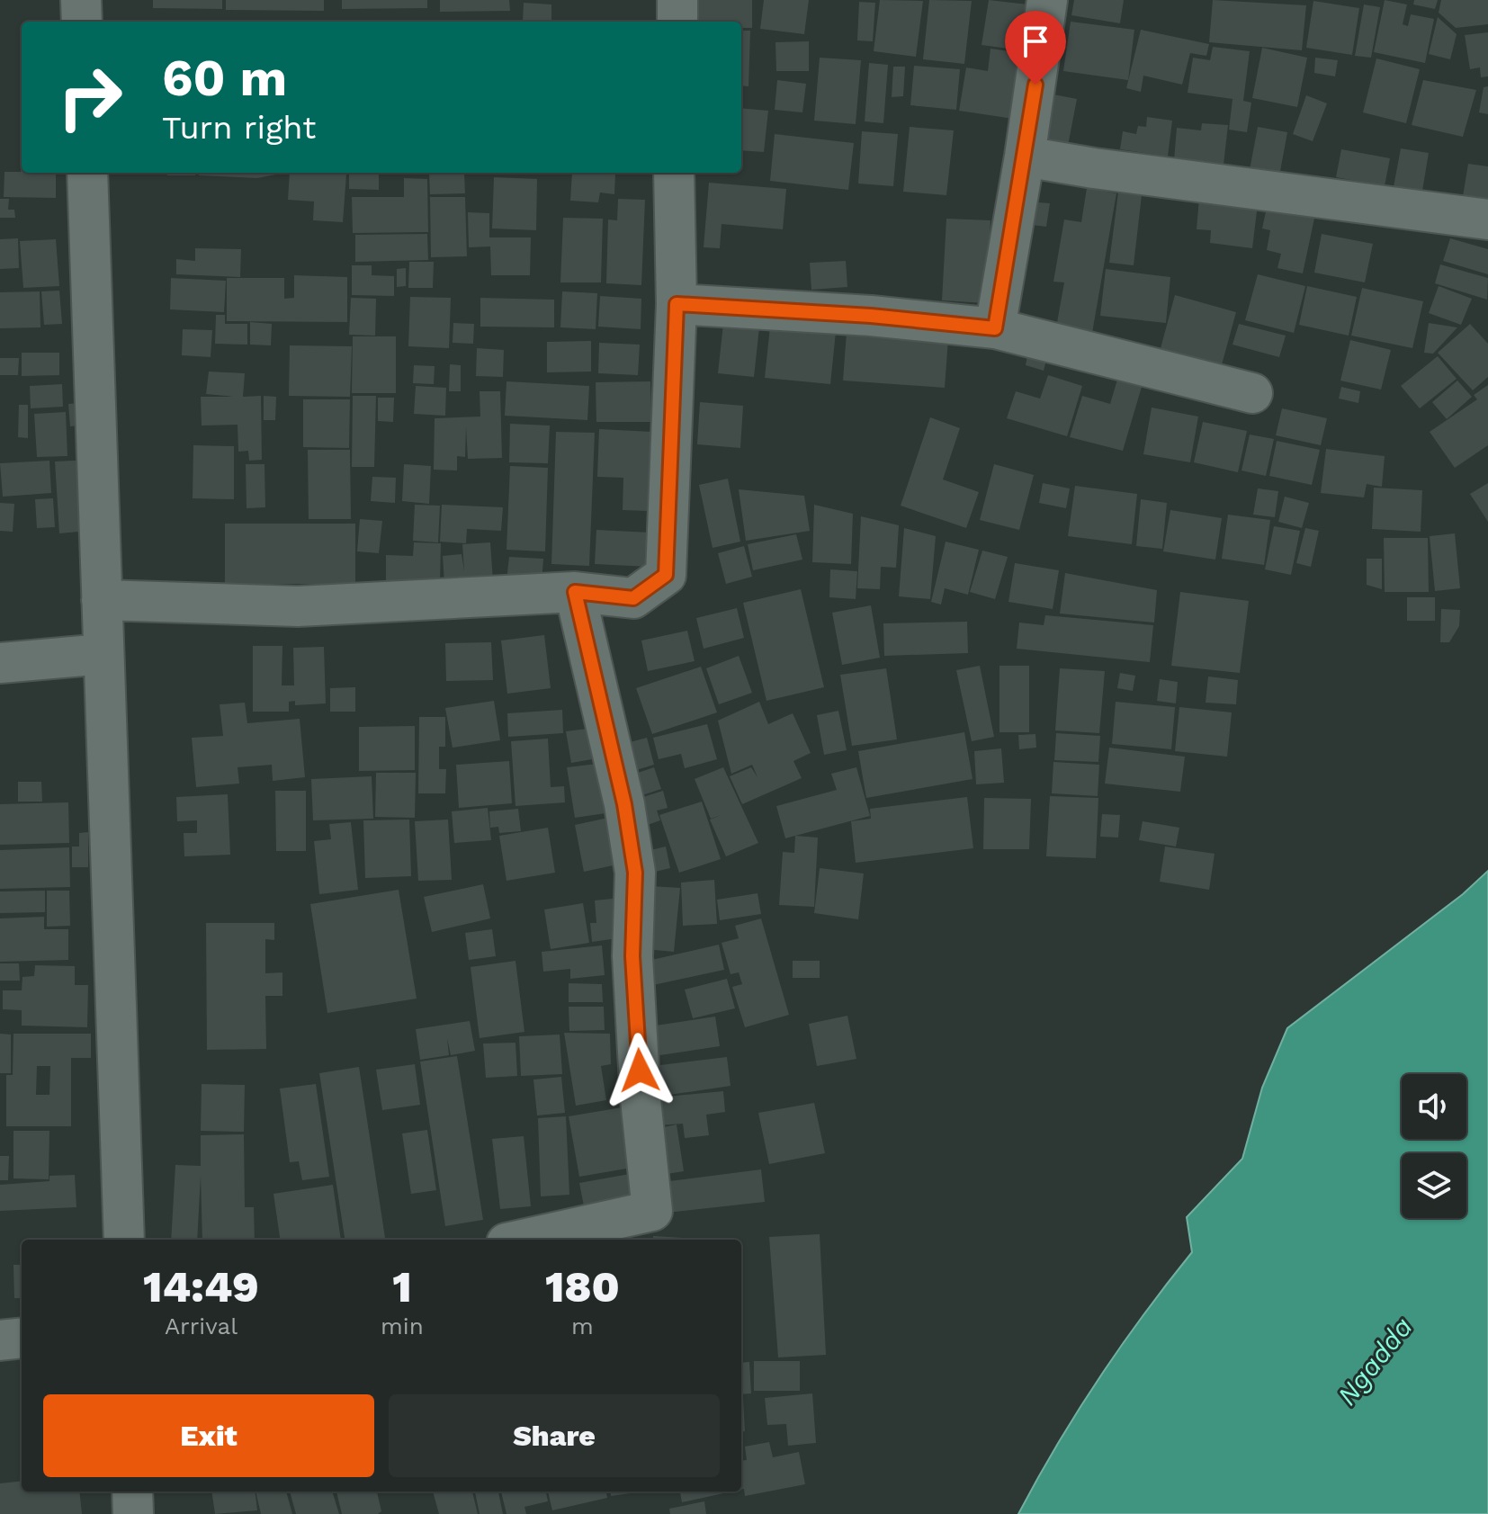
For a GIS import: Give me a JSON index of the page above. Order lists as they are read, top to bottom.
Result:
{
  "water": ["Ngadda"],
  "page": {
    "turn": ["60 m", "Turn right"],
    "eta": [
      "14:49",
      "Arrival",
      "1",
      "min",
      "180",
      "m"
    ],
    "buttons": ["Exit", "Share"]
  }
}
